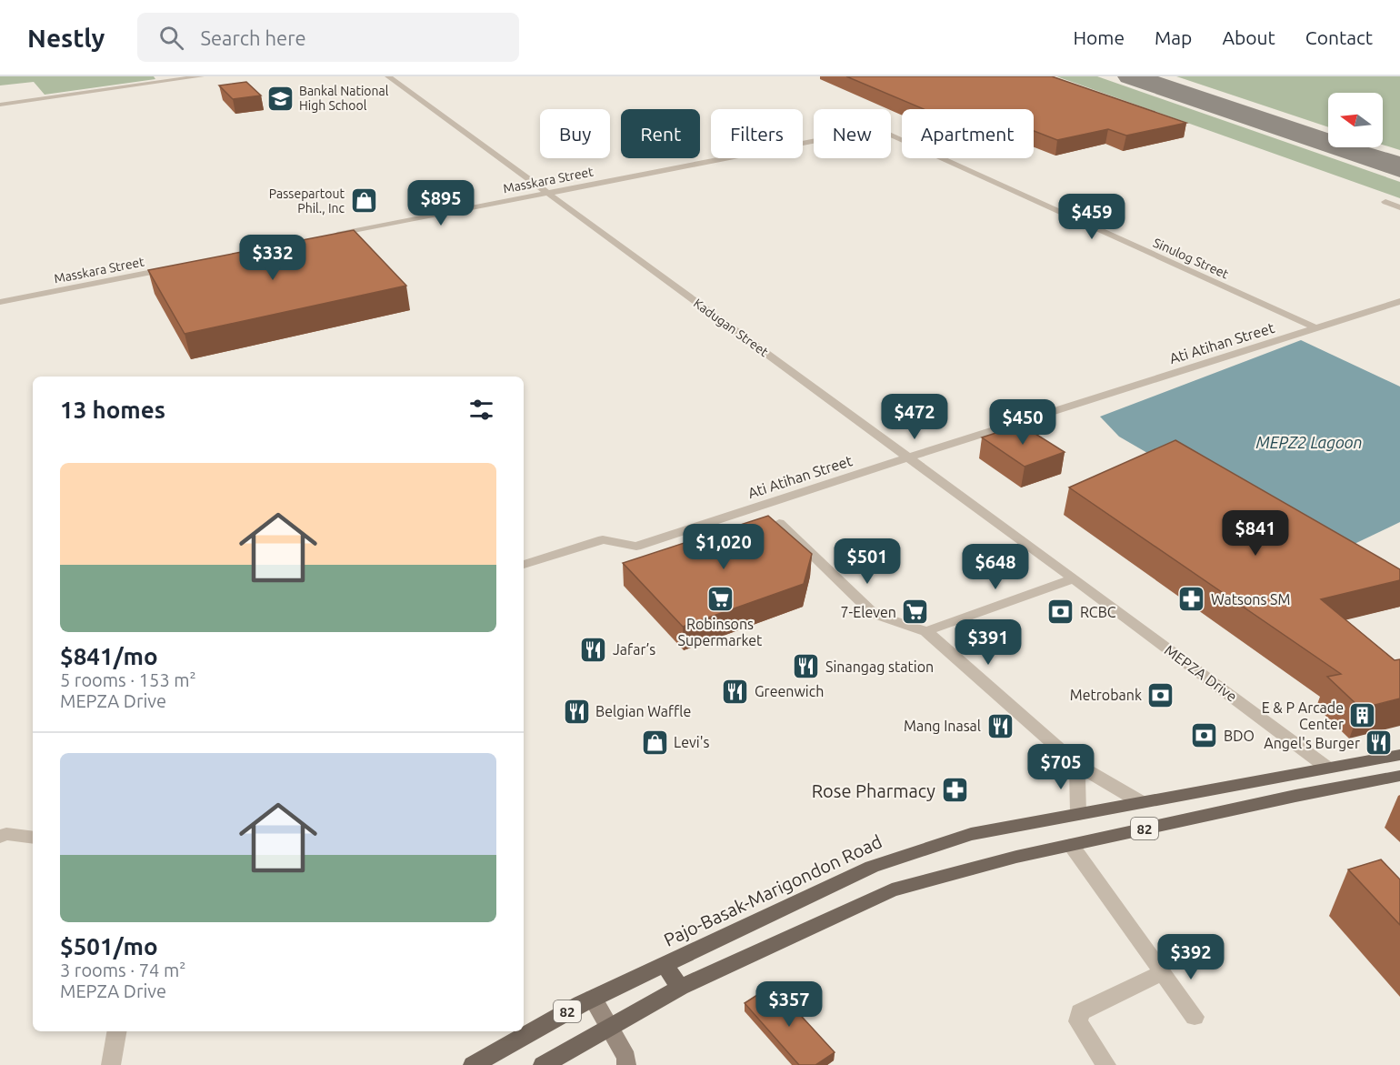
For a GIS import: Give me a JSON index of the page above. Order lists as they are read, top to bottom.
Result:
{
  "streets": {
    "main road": ["82", "Pajo-Basak-Marigondon Road"],
    "street": [
      "Masskara Street",
      "Sinulog Street",
      "Kadugan Street",
      "Ati Atihan Street",
      "MEPZA Drive"
    ]
  },
  "crossings": [
    ["Masskara Street", "Kadugan Street"],
    ["Sinulog Street", "Ati Atihan Street"],
    ["Kadugan Street", "Ati Atihan Street"],
    ["Kadugan Street", "MEPZA Drive"],
    ["MEPZA Drive", "Pajo-Basak-Marigondon Road"]
  ],
  "water": ["MEPZ2 Lagoon"],
  "places": {
    "school or university": ["Bankal National High School"],
    "shop": ["Passepartout Phil., Inc", "Levi's"],
    "supermarket": ["Robinsons Supermarket", "7-Eleven"],
    "pharmacy": ["Watsons SM", "Rose Pharmacy"],
    "bank": ["RCBC", "Metrobank", "BDO"],
    "restaurant": [
      "Jafar’s",
      "Sinangag station",
      "Greenwich",
      "Belgian Waffle",
      "Mang Inasal",
      "Angel's Burger"
    ],
    "building": ["E & P Arcade Center"]
  },
  "north": "left",
  "page": {
    "header": "Nestly",
    "search": "Search here",
    "nav": [
      "Home",
      "Map",
      "About",
      "Contact"
    ],
    "chip": [
      "Buy",
      "Rent",
      "Filters",
      "New",
      "Apartment"
    ],
    "price": [
      "$895",
      "$459",
      "$332",
      "$472",
      "$450",
      "$841",
      "$1,020",
      "$501",
      "$648",
      "$391",
      "$705",
      "$392",
      "$357"
    ],
    "heading": "13 homes",
    "list": [
      {
        "name": "$841/mo",
        "note": "5 rooms · 153 m² · MEPZA Drive"
      },
      {
        "name": "$501/mo",
        "note": "3 rooms · 74 m² · MEPZA Drive"
      }
    ]
  }
}
